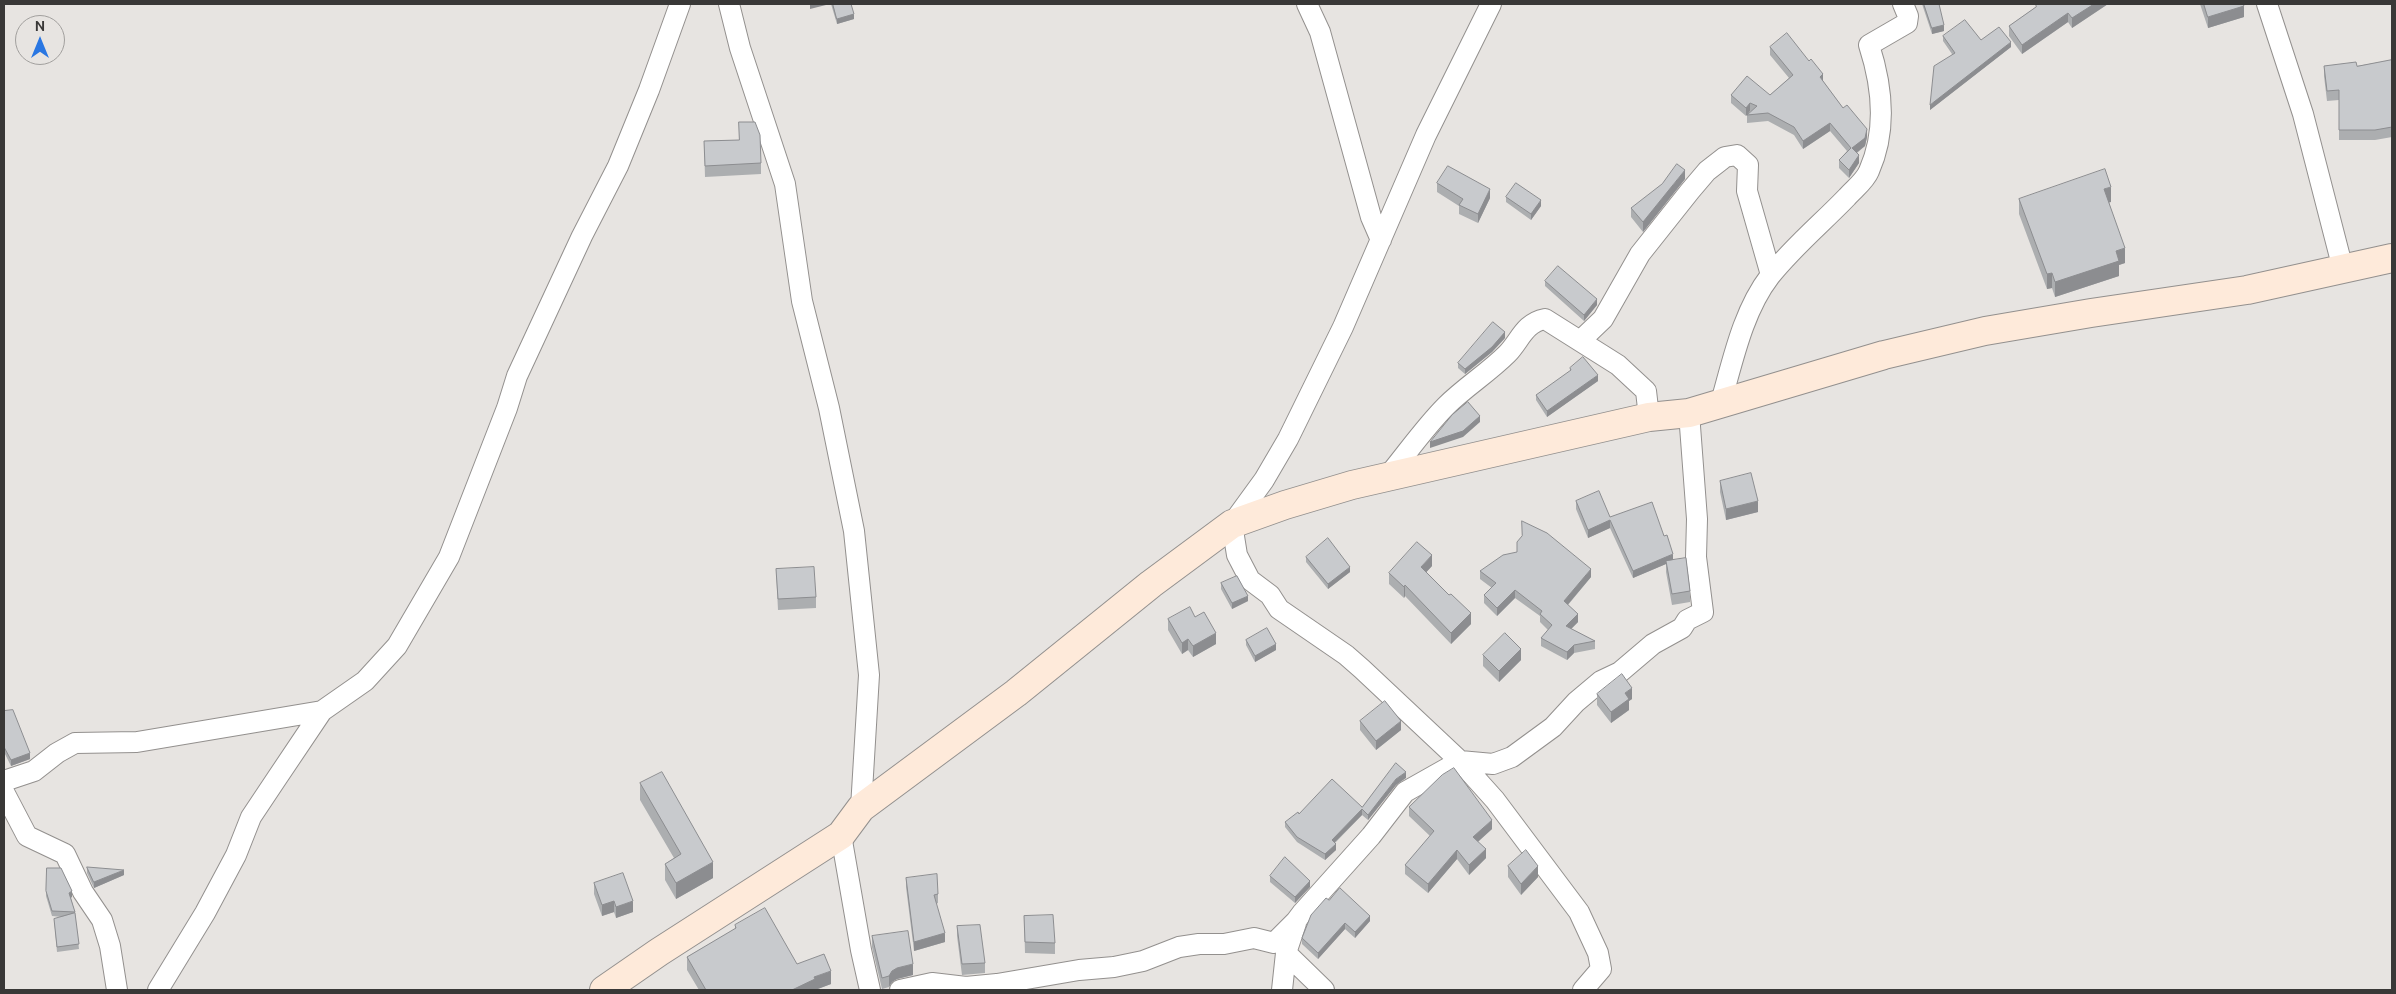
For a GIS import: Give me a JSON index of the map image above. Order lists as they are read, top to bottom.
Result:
{
  "north": "top"
}
